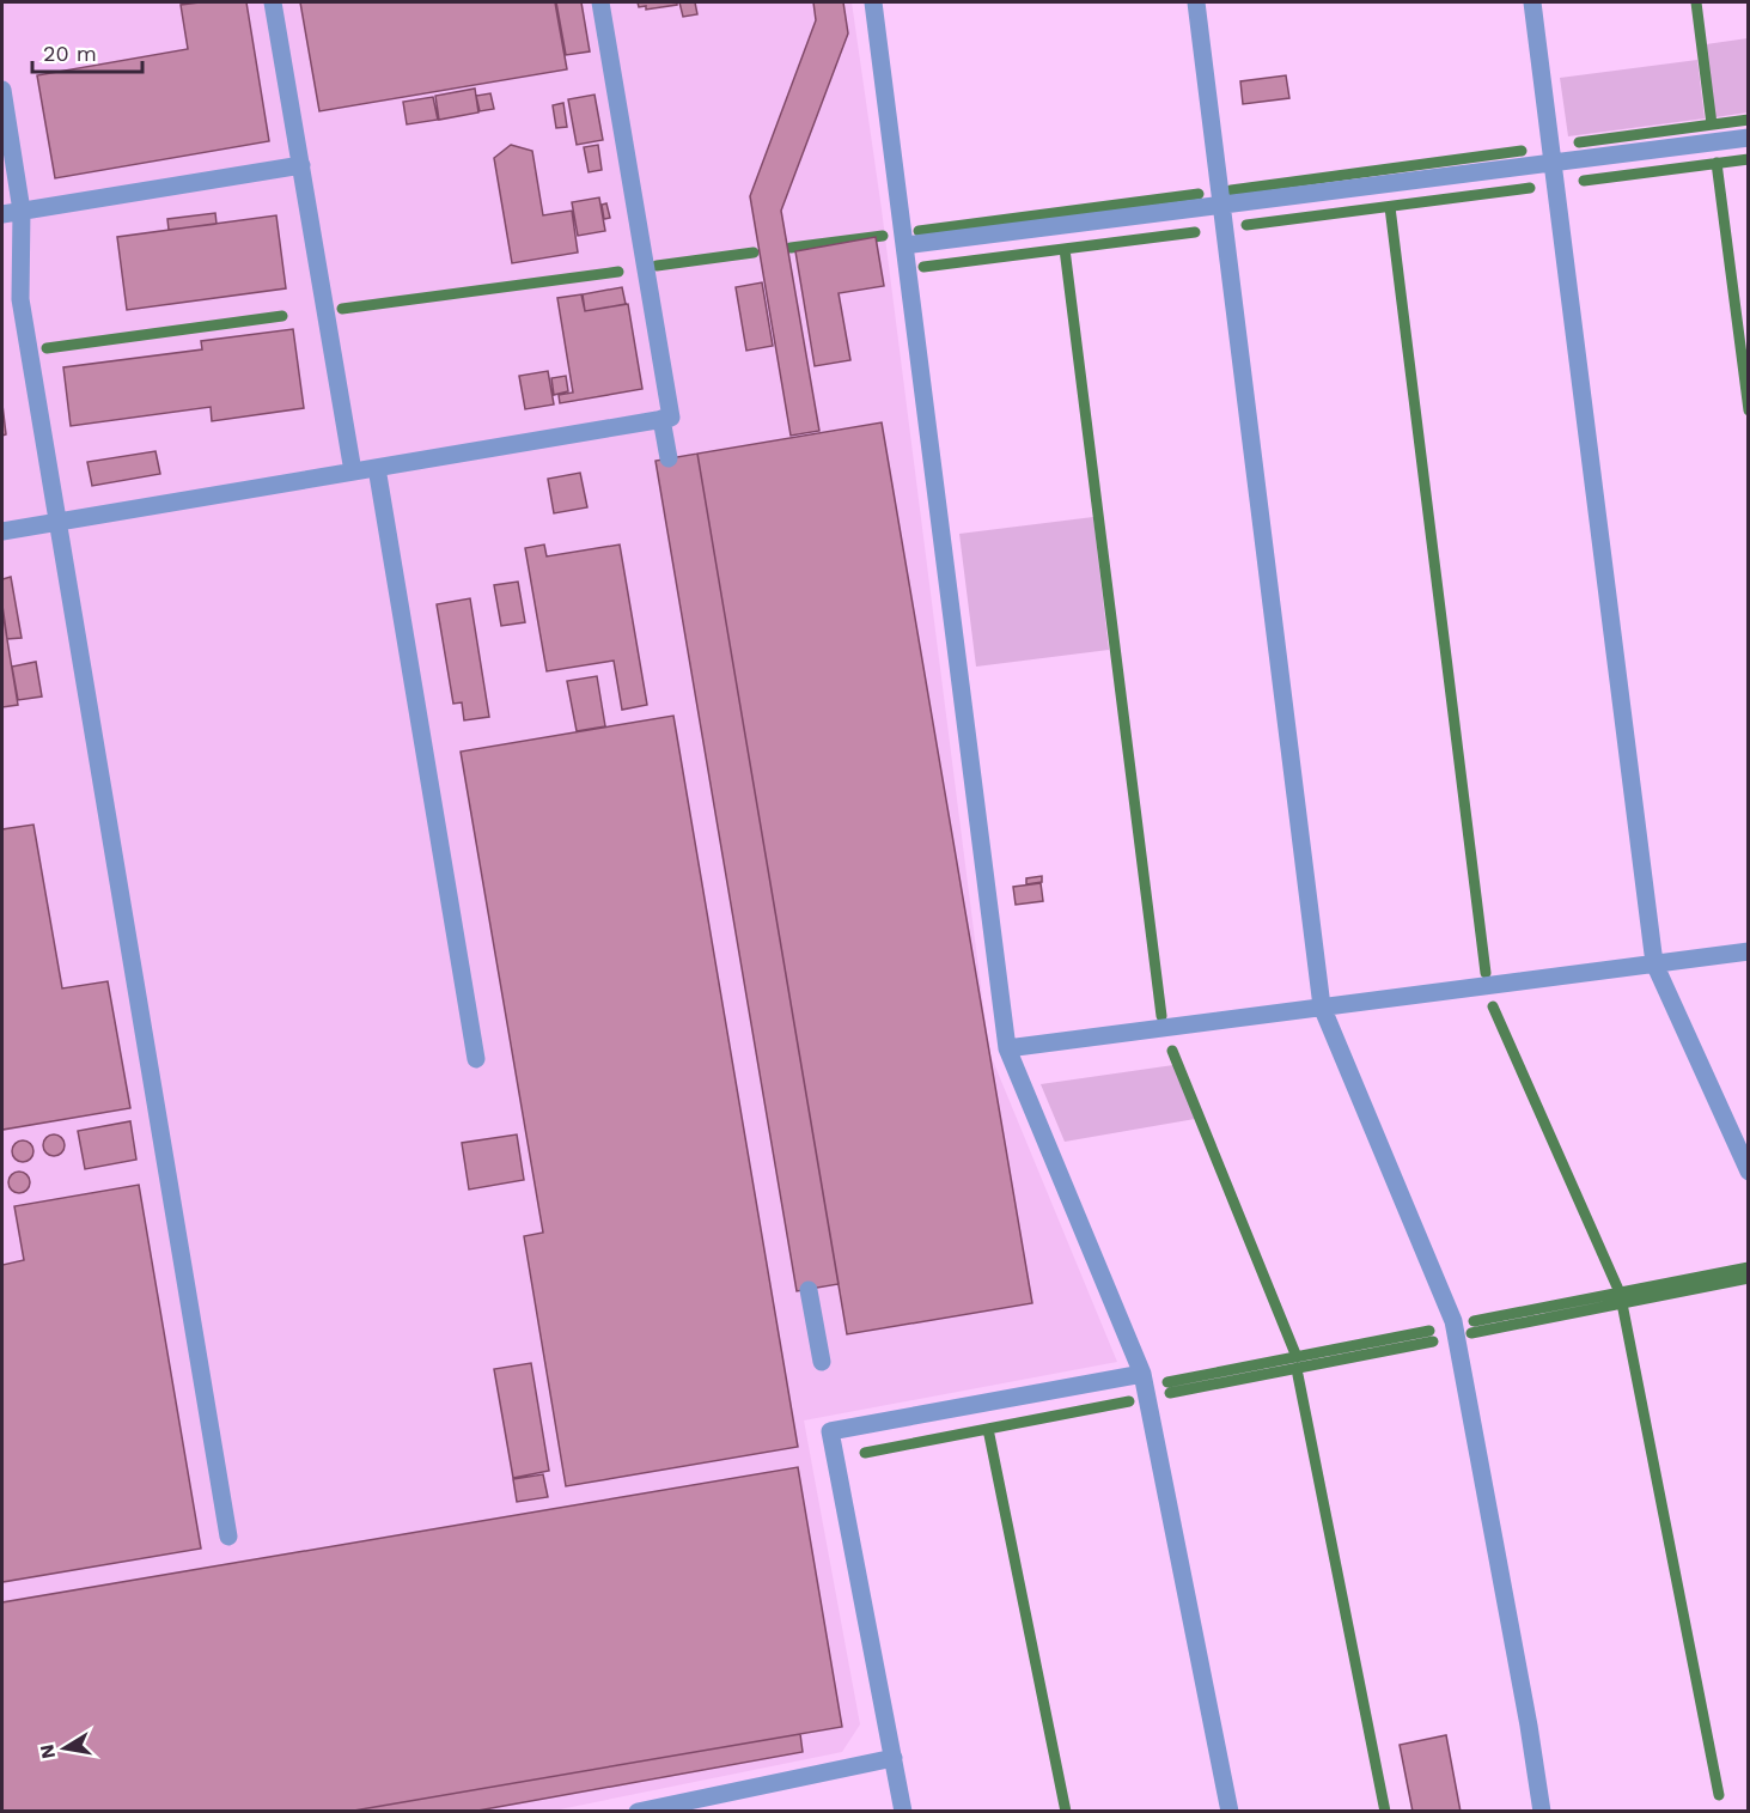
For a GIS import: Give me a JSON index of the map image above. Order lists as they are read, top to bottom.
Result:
{
  "scale_bar": "20 m",
  "north": "left"
}
